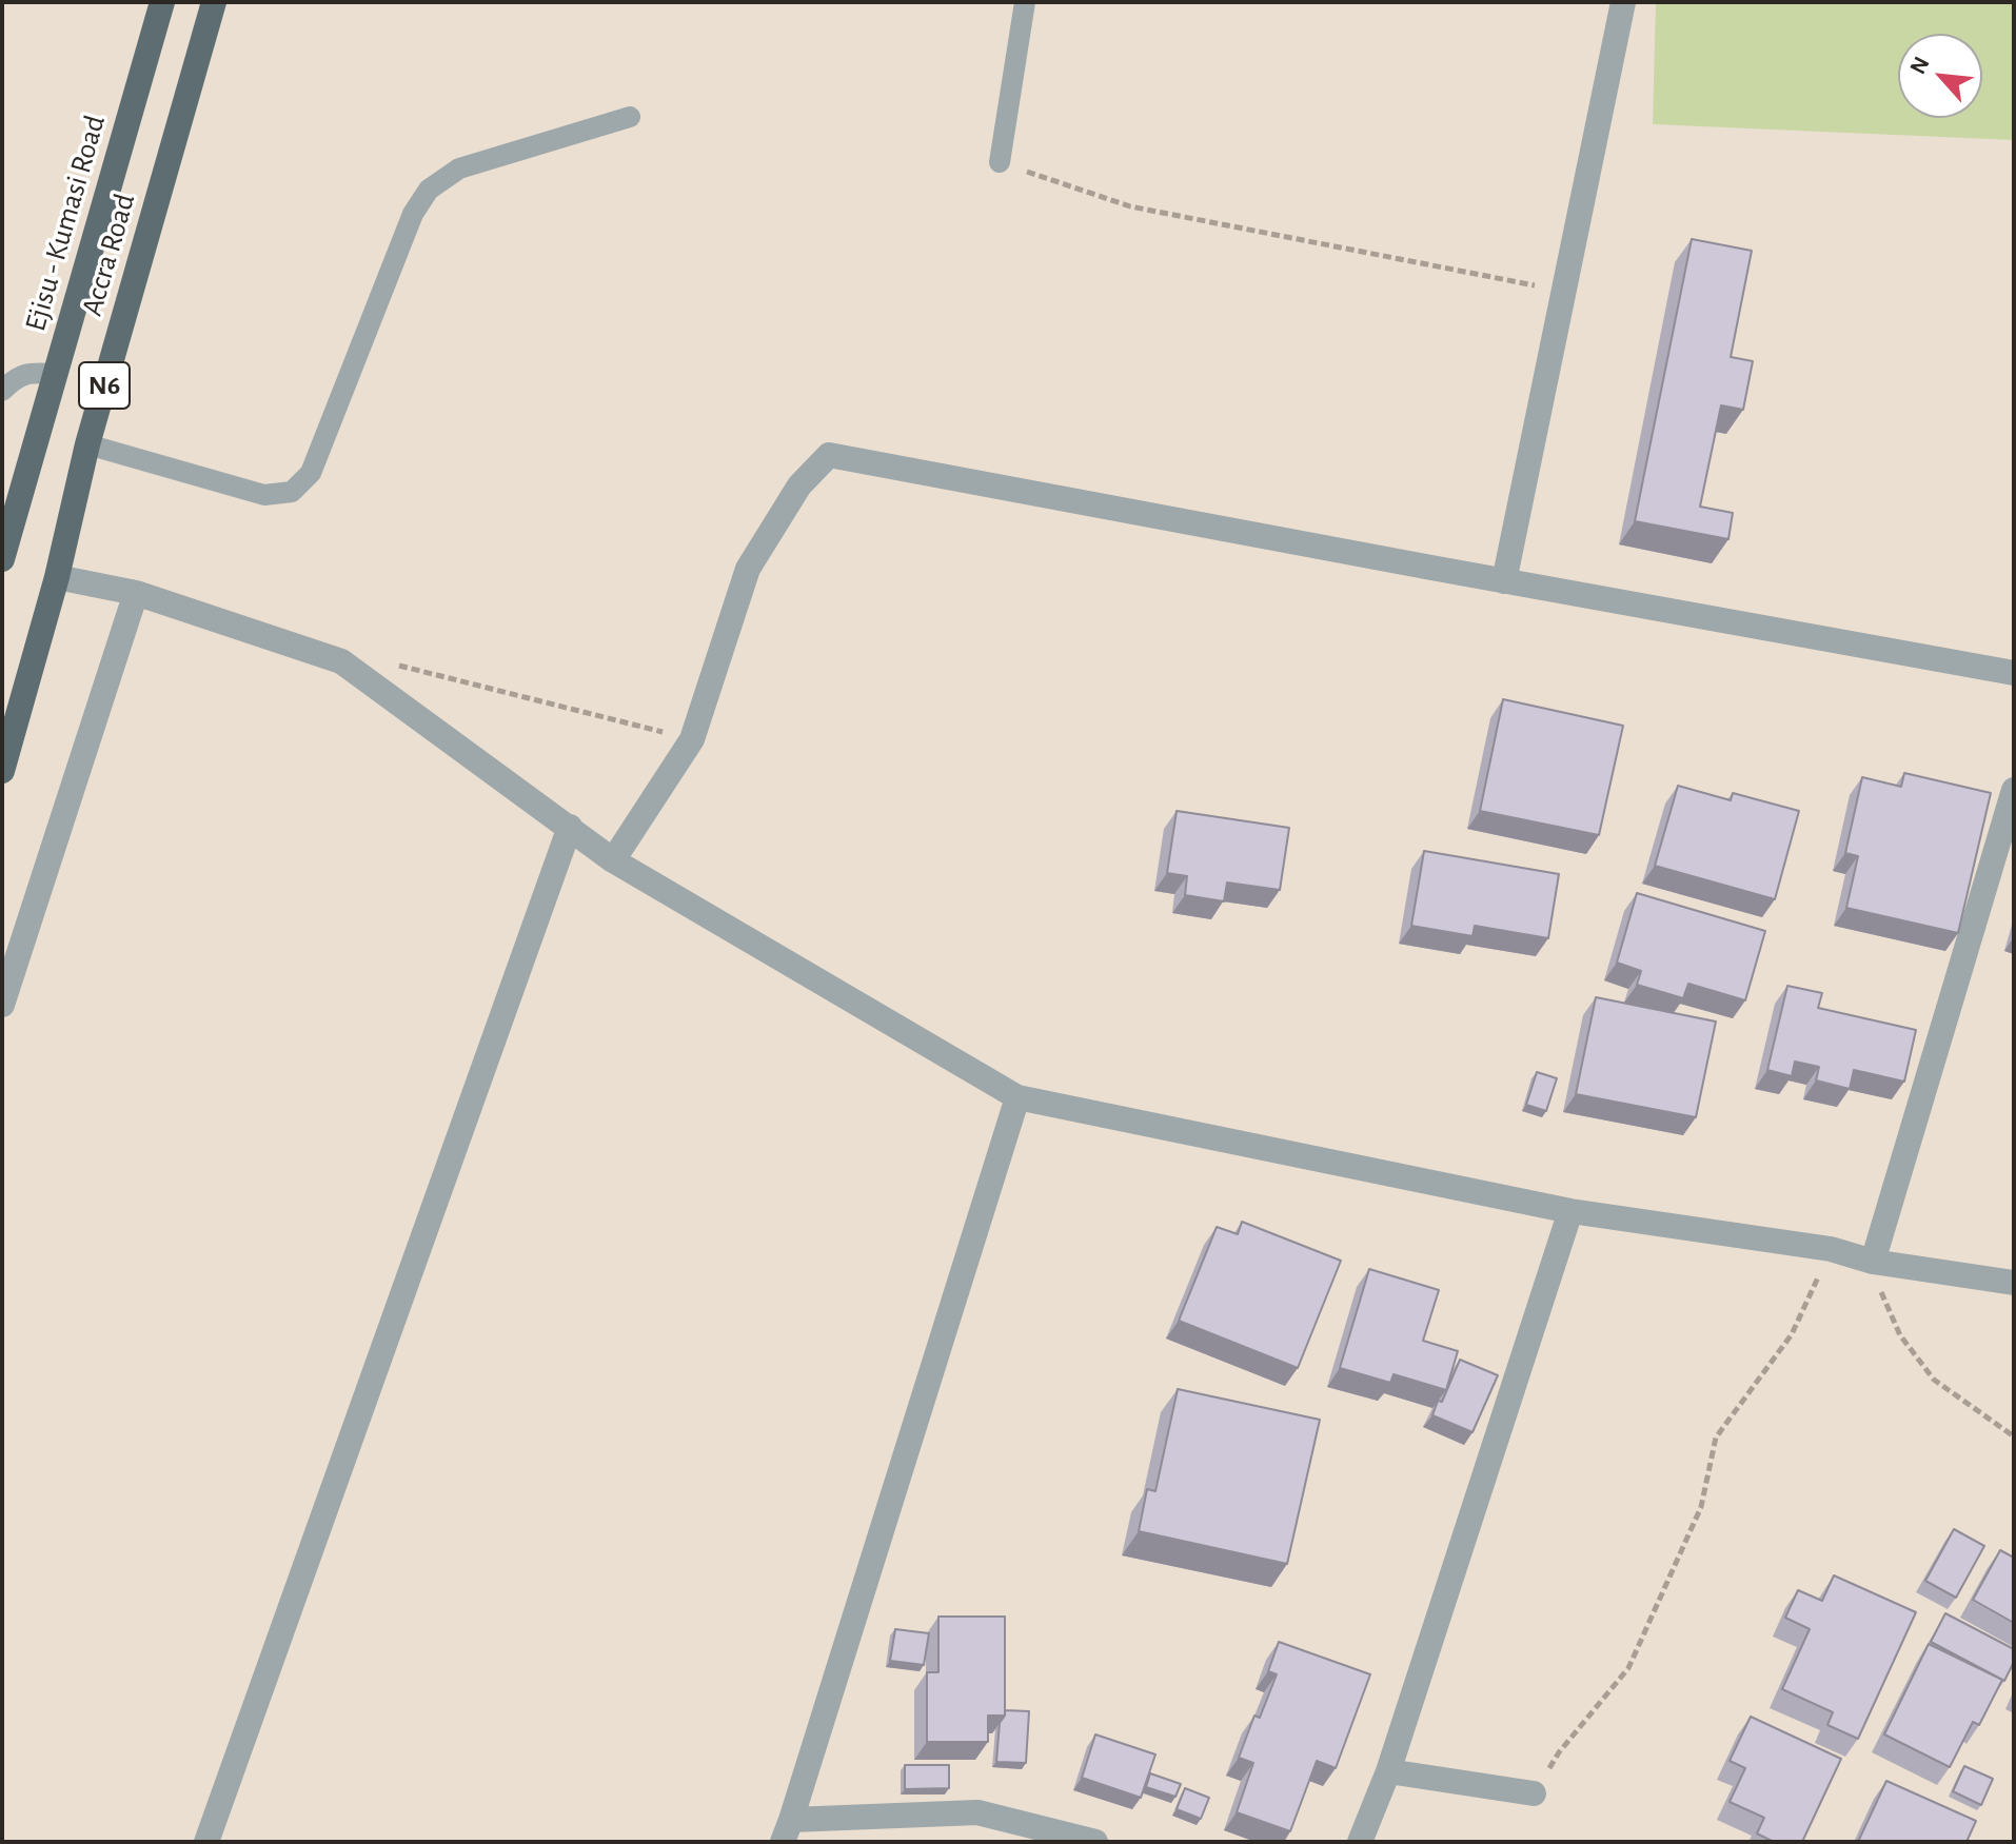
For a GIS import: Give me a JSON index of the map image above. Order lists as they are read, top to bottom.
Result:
{
  "streets": {
    "highway": ["Ejisu - Kumasi Road", "Accra Road", "N6"]
  },
  "north": "top left"
}
